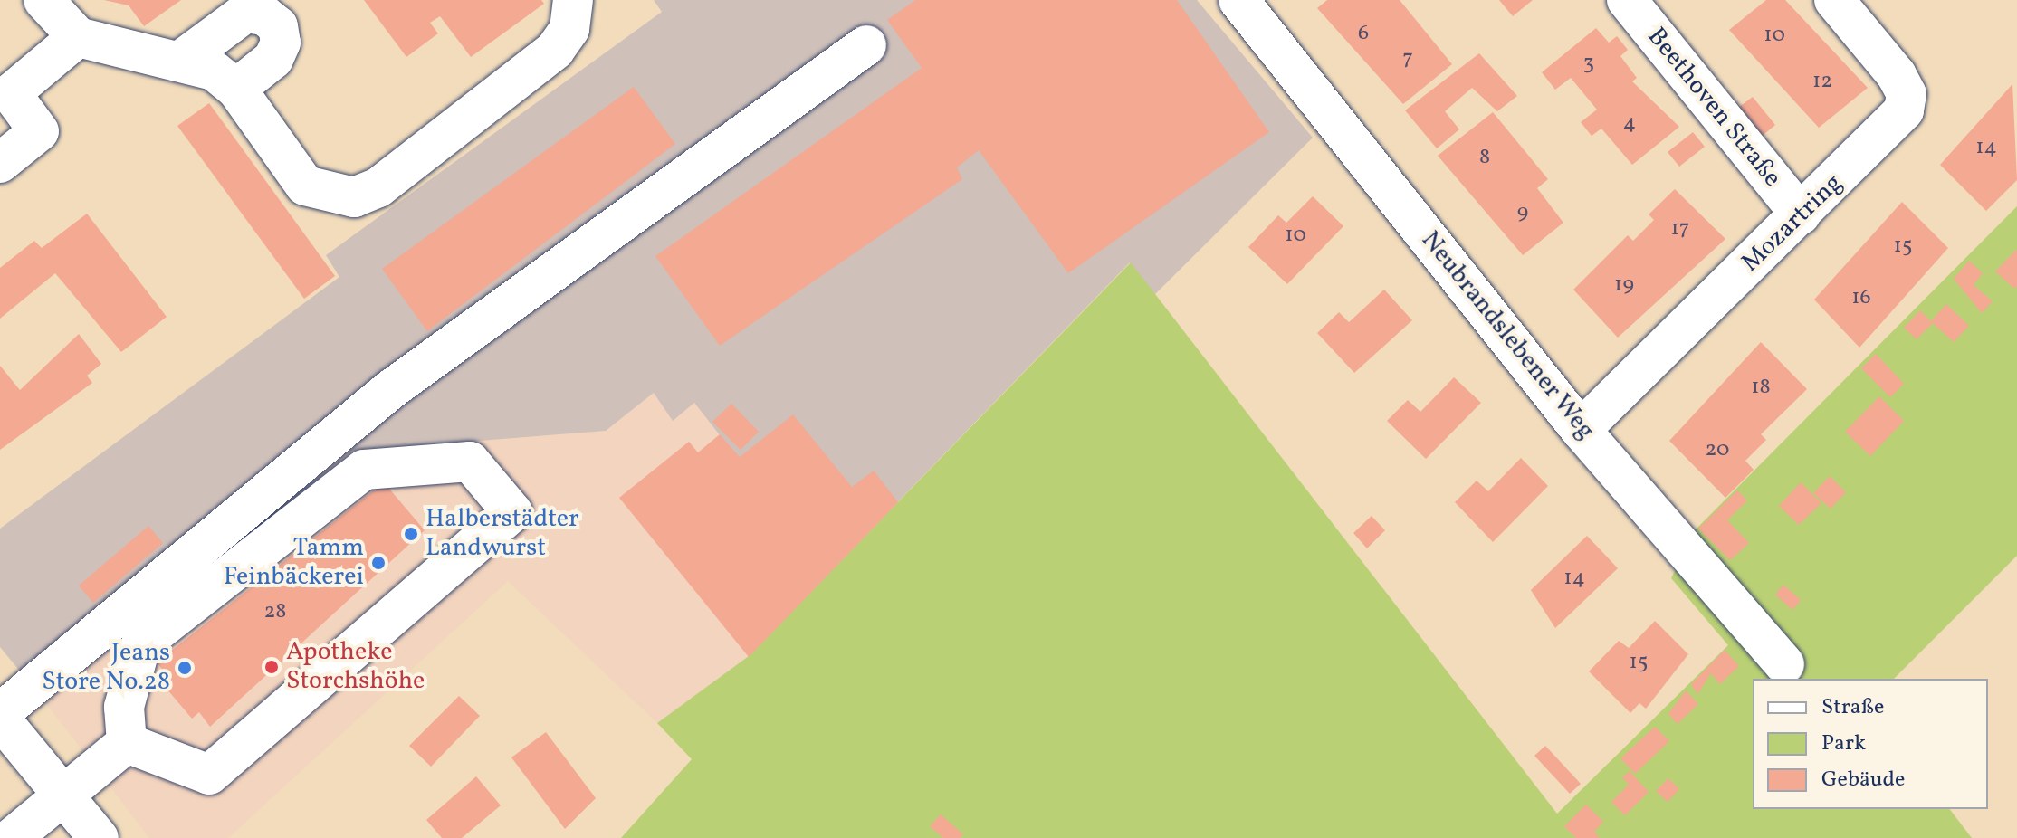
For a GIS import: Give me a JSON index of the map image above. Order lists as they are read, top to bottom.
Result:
{
  "streets": {
    "street": ["Beethoven Straße", "Mozartring", "Neubrandslebener Weg"]
  },
  "crossings": [
    ["Beethoven Straße", "Mozartring"],
    ["Mozartring", "Neubrandslebener Weg"]
  ],
  "places": [
    "Halberstädter Landwurst",
    "Tamm Feinbäckerei",
    "Apotheke Storchshöhe",
    "Jeans Store No.28"
  ],
  "house_numbers": [
    "6",
    "10",
    "7",
    "3",
    "12",
    "4",
    "14",
    "8",
    "9",
    "17",
    "10",
    "15",
    "19",
    "16",
    "18",
    "20",
    "14",
    "28",
    "15"
  ],
  "legend": ["Straße", "Park", "Gebäude"]
}
